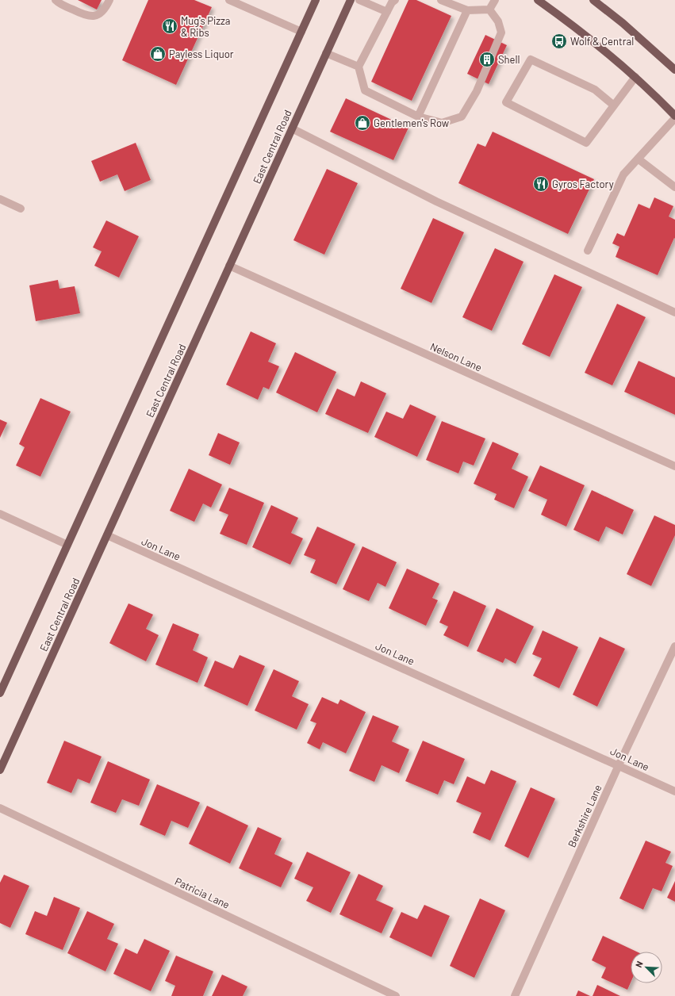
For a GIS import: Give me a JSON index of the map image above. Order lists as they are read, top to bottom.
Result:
{
  "streets": {
    "main road": ["East Central Road"],
    "street": [
      "Nelson Lane",
      "Jon Lane",
      "Berkshire Lane",
      "Patricia Lane"
    ]
  },
  "crossings": [
    ["East Central Road", "Nelson Lane"],
    ["East Central Road", "Jon Lane"],
    ["Jon Lane", "Berkshire Lane"]
  ],
  "places": {
    "restaurant": ["Mug's Pizza & Ribs", "Gyros Factory"],
    "bus stop": ["Wolf & Central"],
    "shop": ["Payless Liquor", "Gentlemen's Row"],
    "building": ["Shell"]
  },
  "north": "top left"
}
